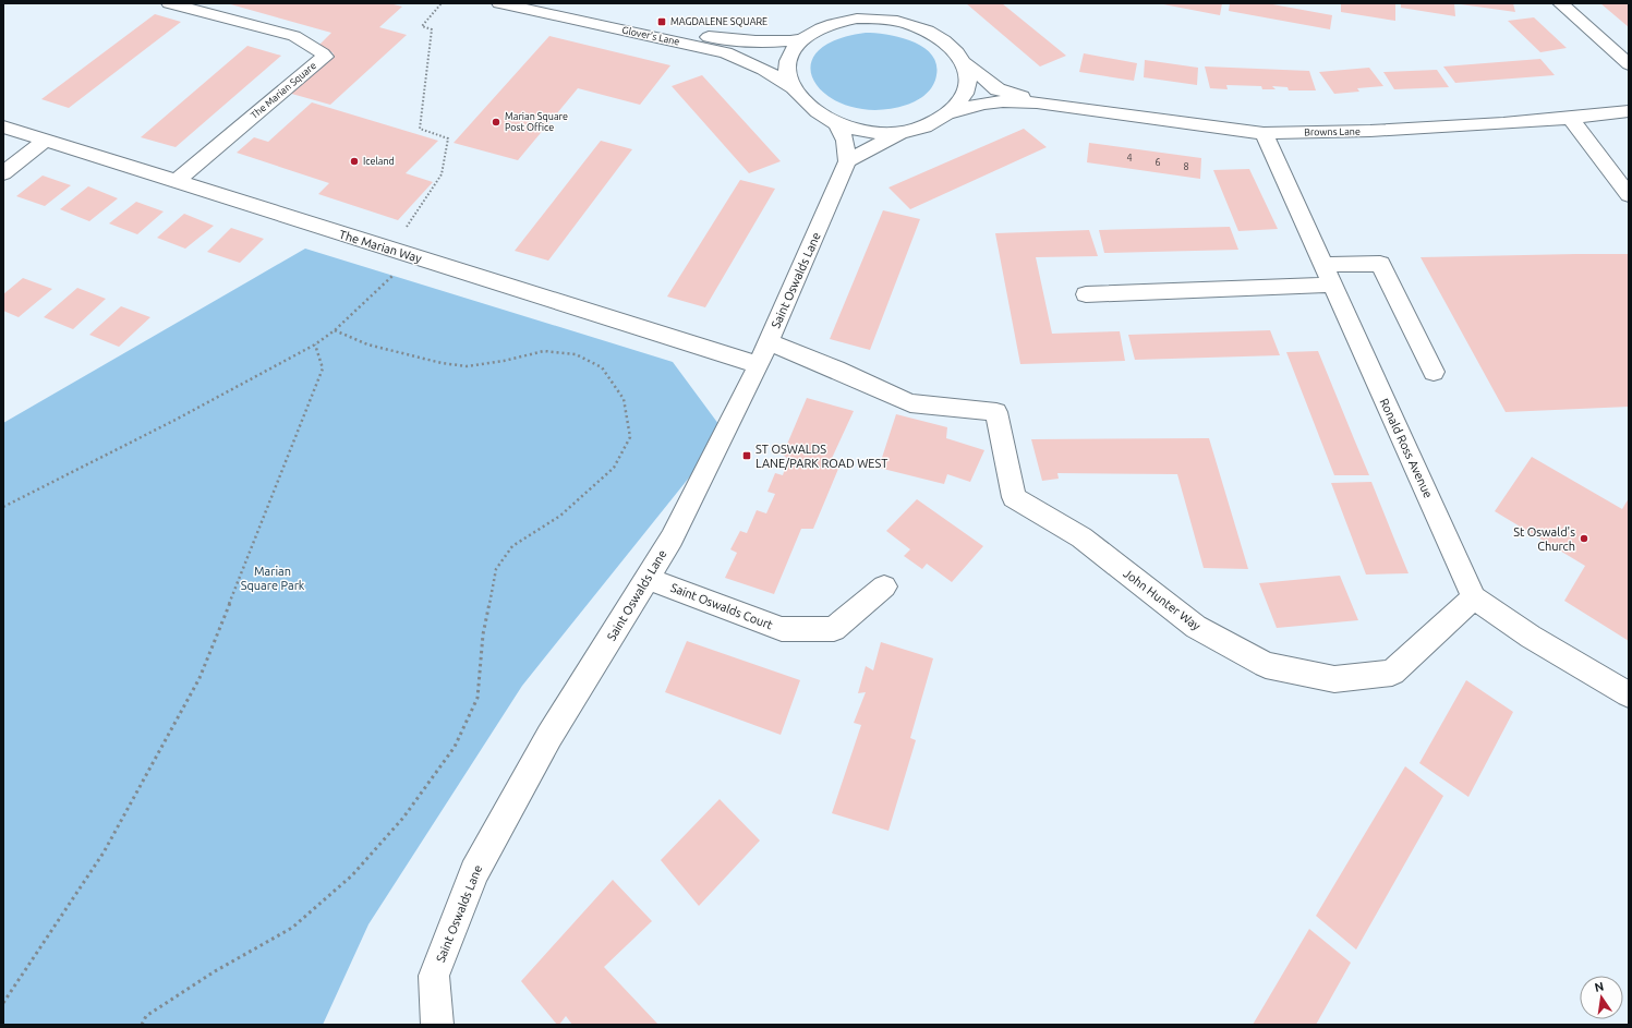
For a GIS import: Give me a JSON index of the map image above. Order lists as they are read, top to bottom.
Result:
{
  "streets": {
    "street": [
      "Glover's Lane",
      "The Marian Square",
      "Browns Lane",
      "The Marian Way",
      "Saint Oswalds Lane",
      "Ronald Ross Avenue",
      "John Hunter Way",
      "Saint Oswalds Court"
    ]
  },
  "crossings": [
    ["Glover's Lane", "Browns Lane"],
    ["The Marian Square", "The Marian Way"],
    ["Browns Lane", "Ronald Ross Avenue"],
    ["The Marian Way", "Saint Oswalds Lane"],
    ["Saint Oswalds Lane", "John Hunter Way"],
    ["Saint Oswalds Lane", "Saint Oswalds Court"],
    ["Ronald Ross Avenue", "John Hunter Way"]
  ],
  "parks": ["Marian Square Park"],
  "places": {
    "transit": ["MAGDALENE SQUARE", "ST OSWALDS LANE/PARK ROAD WEST"],
    "other": ["Marian Square Post Office", "Iceland", "St Oswald's Church"]
  },
  "house_numbers": ["4", "6", "8"],
  "north": "top"
}
